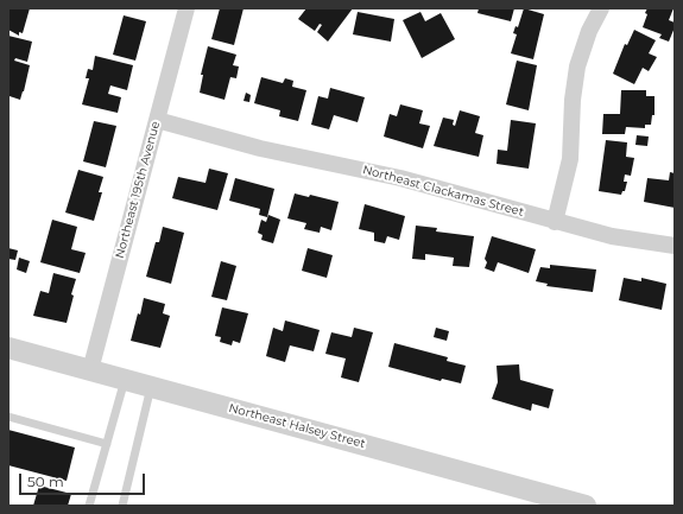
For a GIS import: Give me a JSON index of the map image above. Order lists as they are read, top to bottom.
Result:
{
  "streets": {
    "street": ["Northeast 195th Avenue", "Northeast Clackamas Street", "Northeast Halsey Street"]
  },
  "crossings": [
    ["Northeast 195th Avenue", "Northeast Clackamas Street"],
    ["Northeast 195th Avenue", "Northeast Halsey Street"]
  ],
  "scale_bar": "50 m"
}
